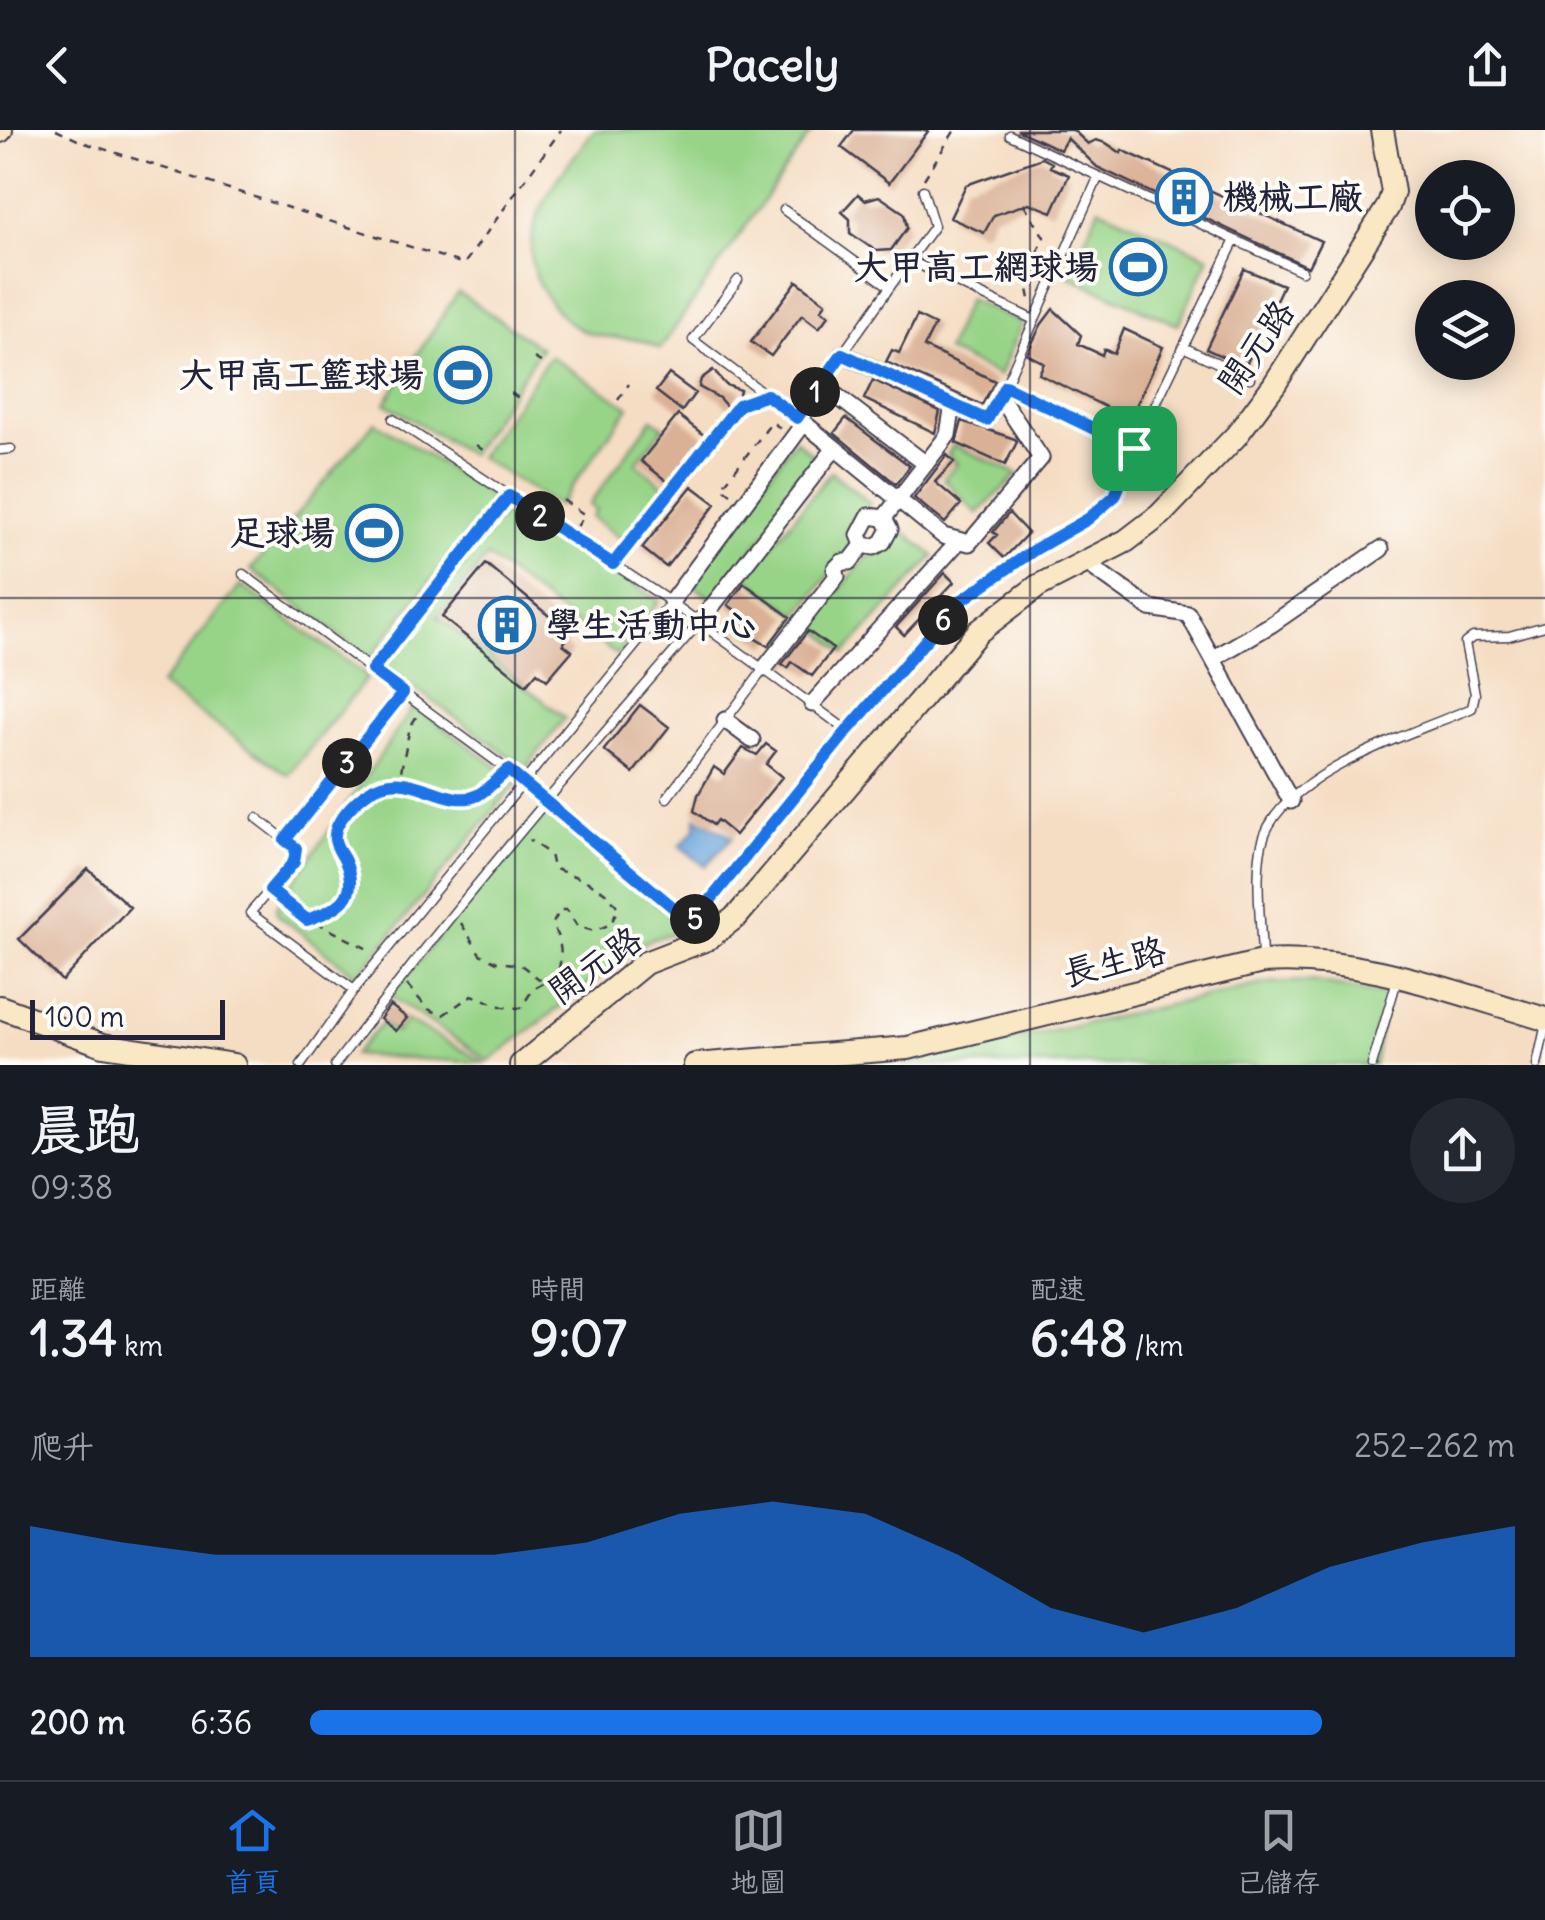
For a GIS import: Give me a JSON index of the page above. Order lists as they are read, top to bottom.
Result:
{
  "streets": {
    "street": ["開元路", "長生路"]
  },
  "places": {
    "building": ["機械工廠", "學生活動中心"],
    "sports": ["大甲高工網球場", "大甲高工籃球場", "足球場"]
  },
  "scale_bar": "100 m",
  "page": {
    "header": "Pacely",
    "pins": [
      "1",
      "2",
      "6",
      "3",
      "5"
    ],
    "scale": "100 m",
    "heading": ["晨跑", "09:38"],
    "stats": [
      ["距離", "1.34 km"],
      ["時間", "9:07"],
      ["配速", "6:48 /km"]
    ],
    "chart": ["爬升", "252–262 m"],
    "list": [
      {
        "name": "200 m",
        "note": "6:36"
      }
    ],
    "tabs": ["首頁", "地圖", "已儲存"]
  }
}
